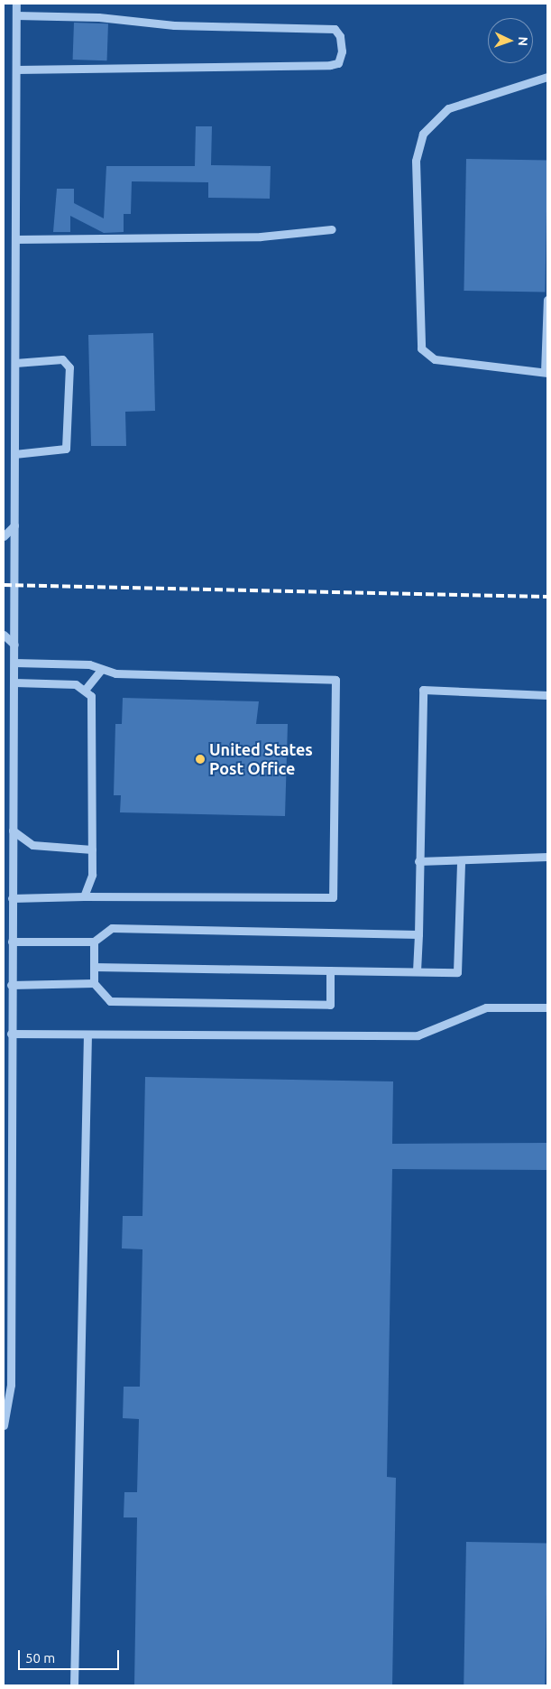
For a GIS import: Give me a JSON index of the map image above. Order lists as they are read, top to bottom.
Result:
{
  "places": ["United States Post Office"],
  "scale_bar": "50 m",
  "north": "right"
}
